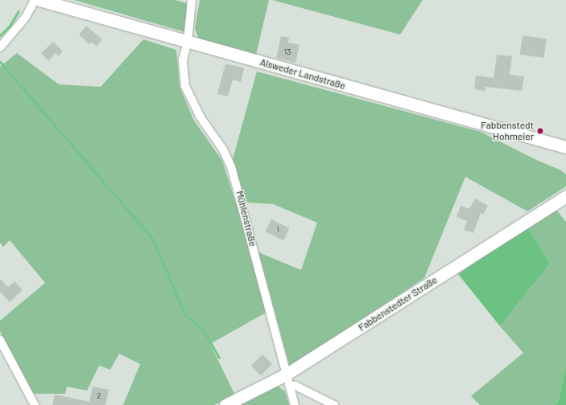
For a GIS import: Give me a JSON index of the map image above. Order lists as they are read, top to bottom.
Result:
{
  "streets": {
    "street": ["Alsweder Landstraße", "Mühlenstraße", "Fabbenstedter Straße"]
  },
  "crossings": [
    ["Alsweder Landstraße", "Mühlenstraße"],
    ["Mühlenstraße", "Fabbenstedter Straße"]
  ],
  "places": ["Fabbenstedt Hohmeier"],
  "house_numbers": ["13", "1", "2"]
}
